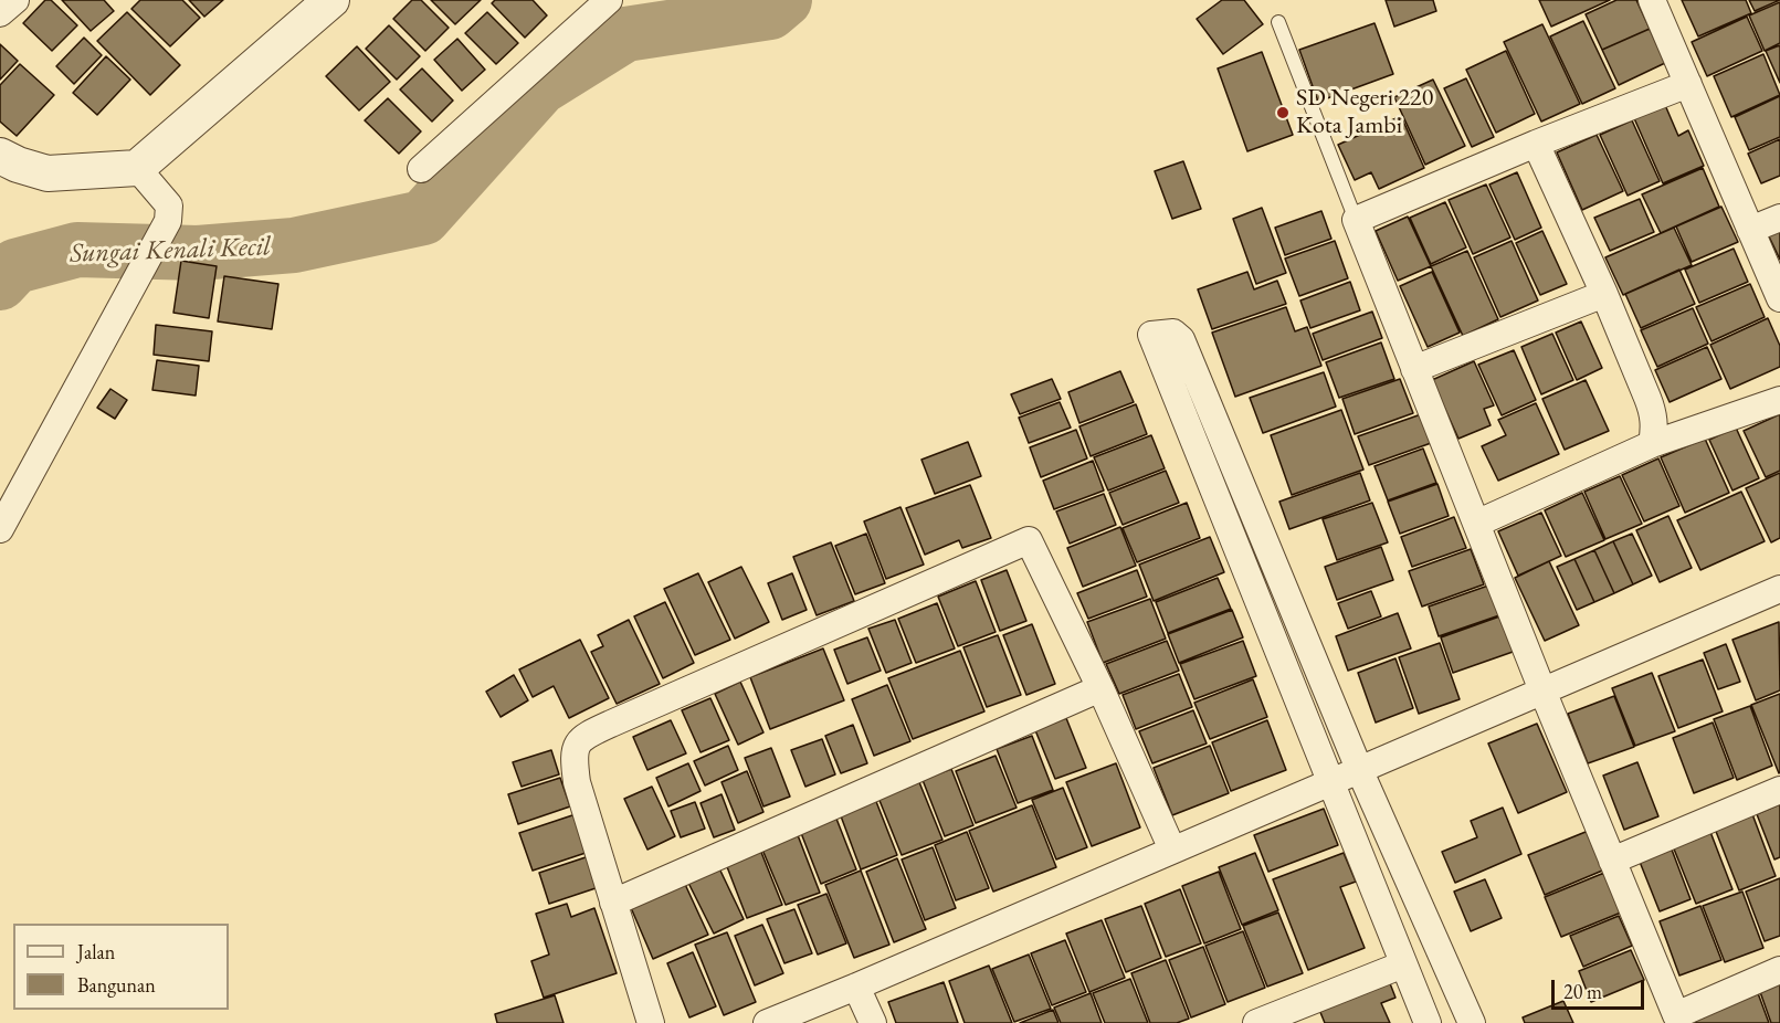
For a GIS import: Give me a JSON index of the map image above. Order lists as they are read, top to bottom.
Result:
{
  "water": ["Sungai Kenali Kecil"],
  "places": ["SD Negeri 220 Kota Jambi"],
  "legend": ["Jalan", "Bangunan"],
  "scale_bar": "20 m"
}
